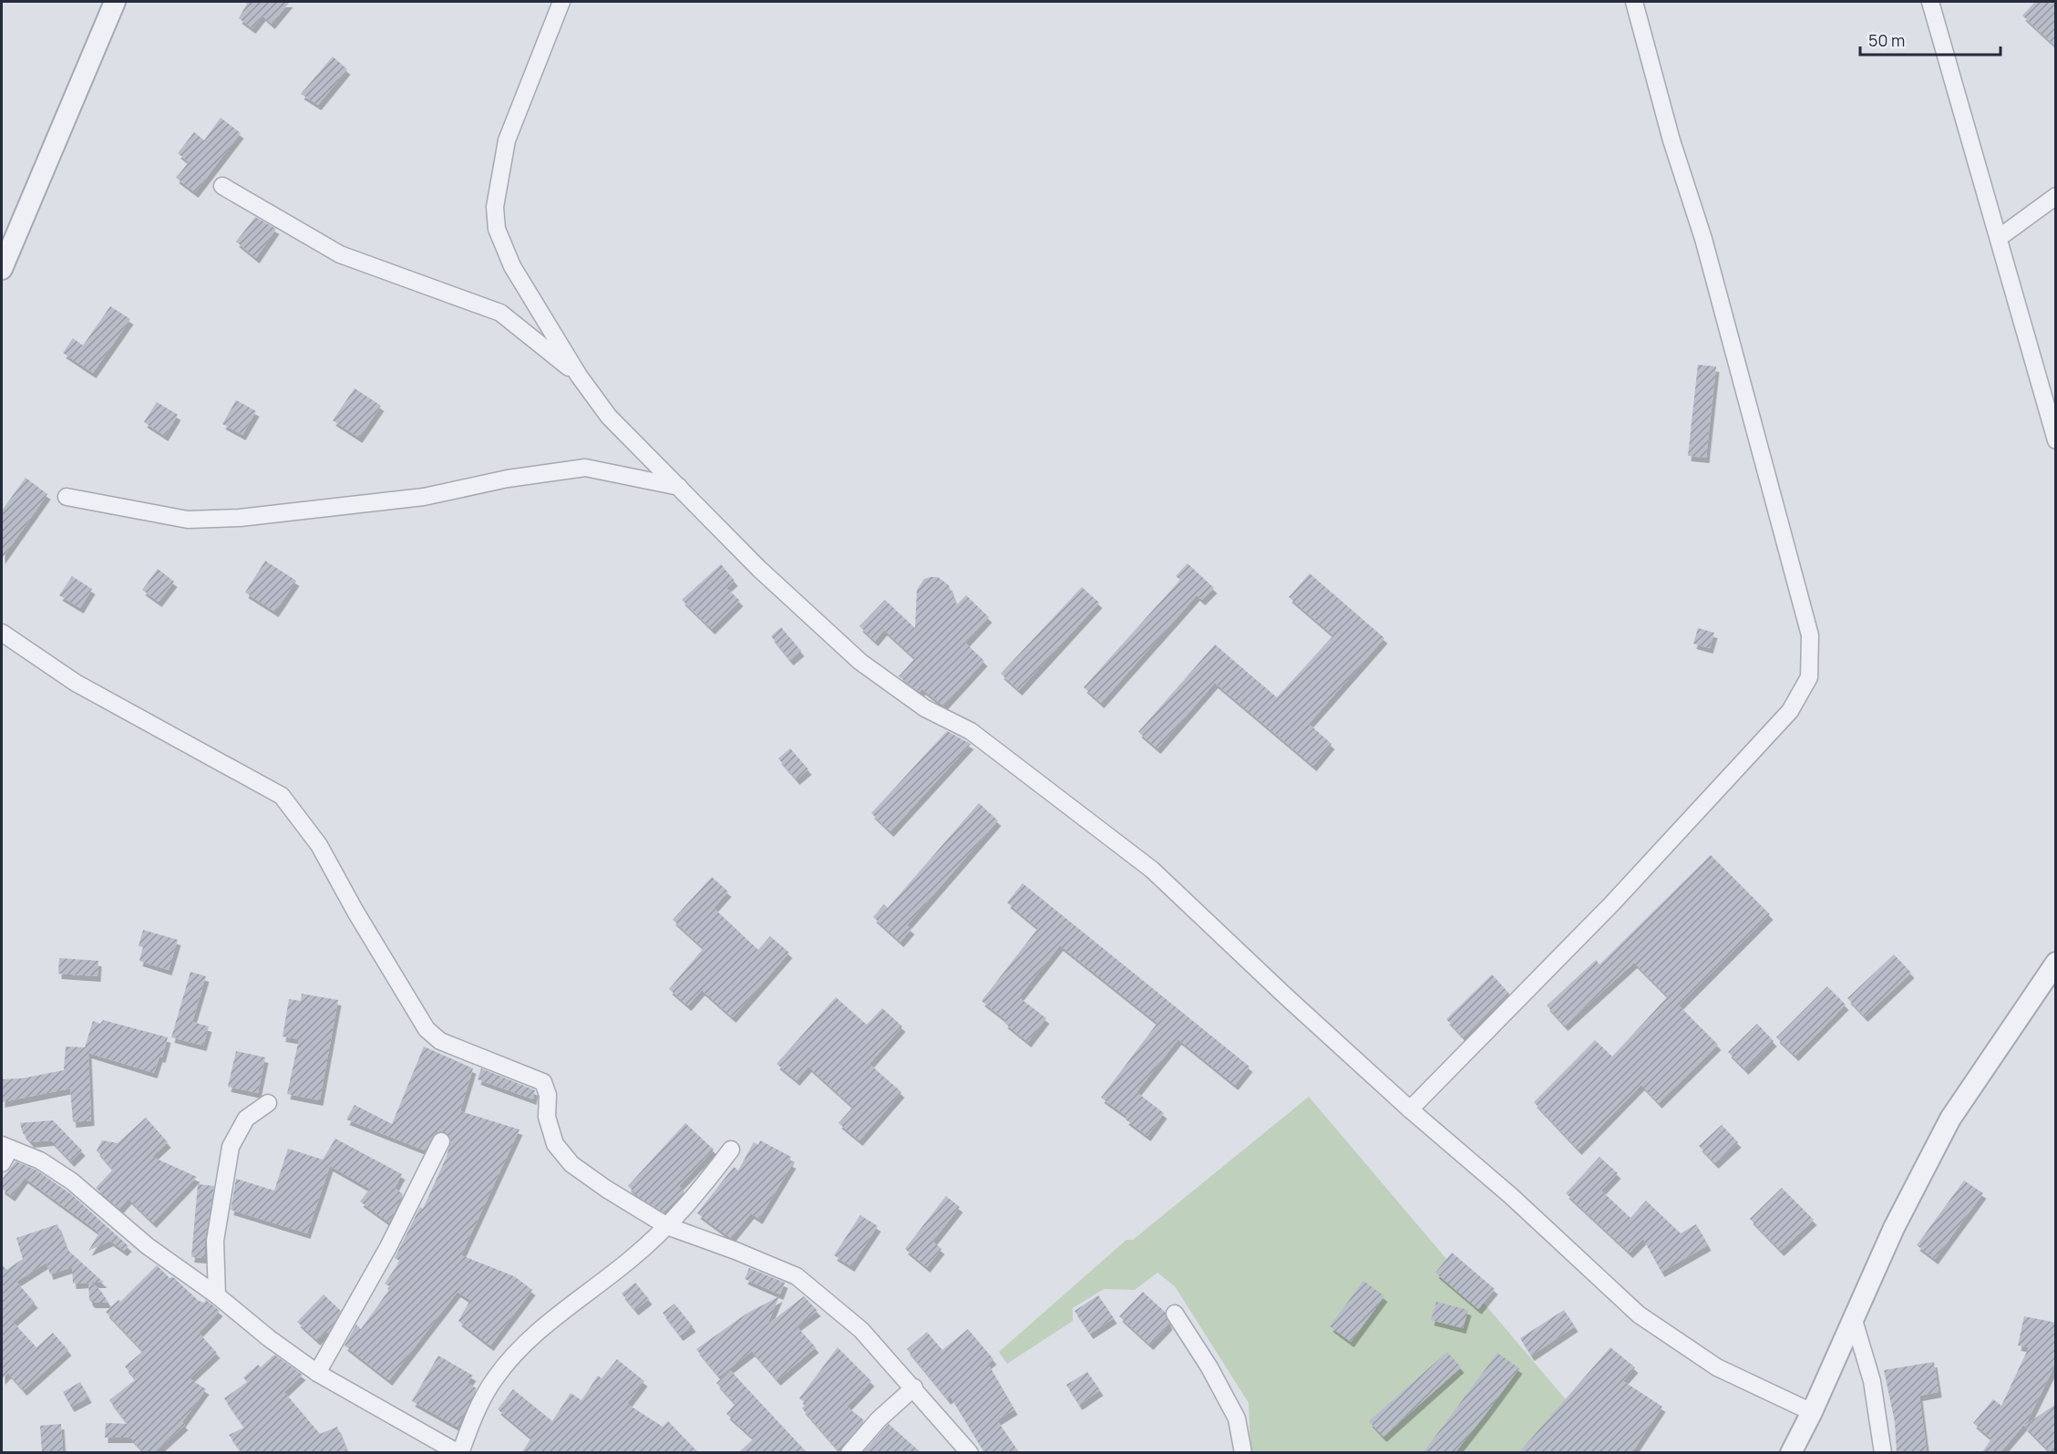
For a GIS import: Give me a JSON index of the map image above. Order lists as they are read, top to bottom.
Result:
{
  "scale_bar": "50 m"
}
